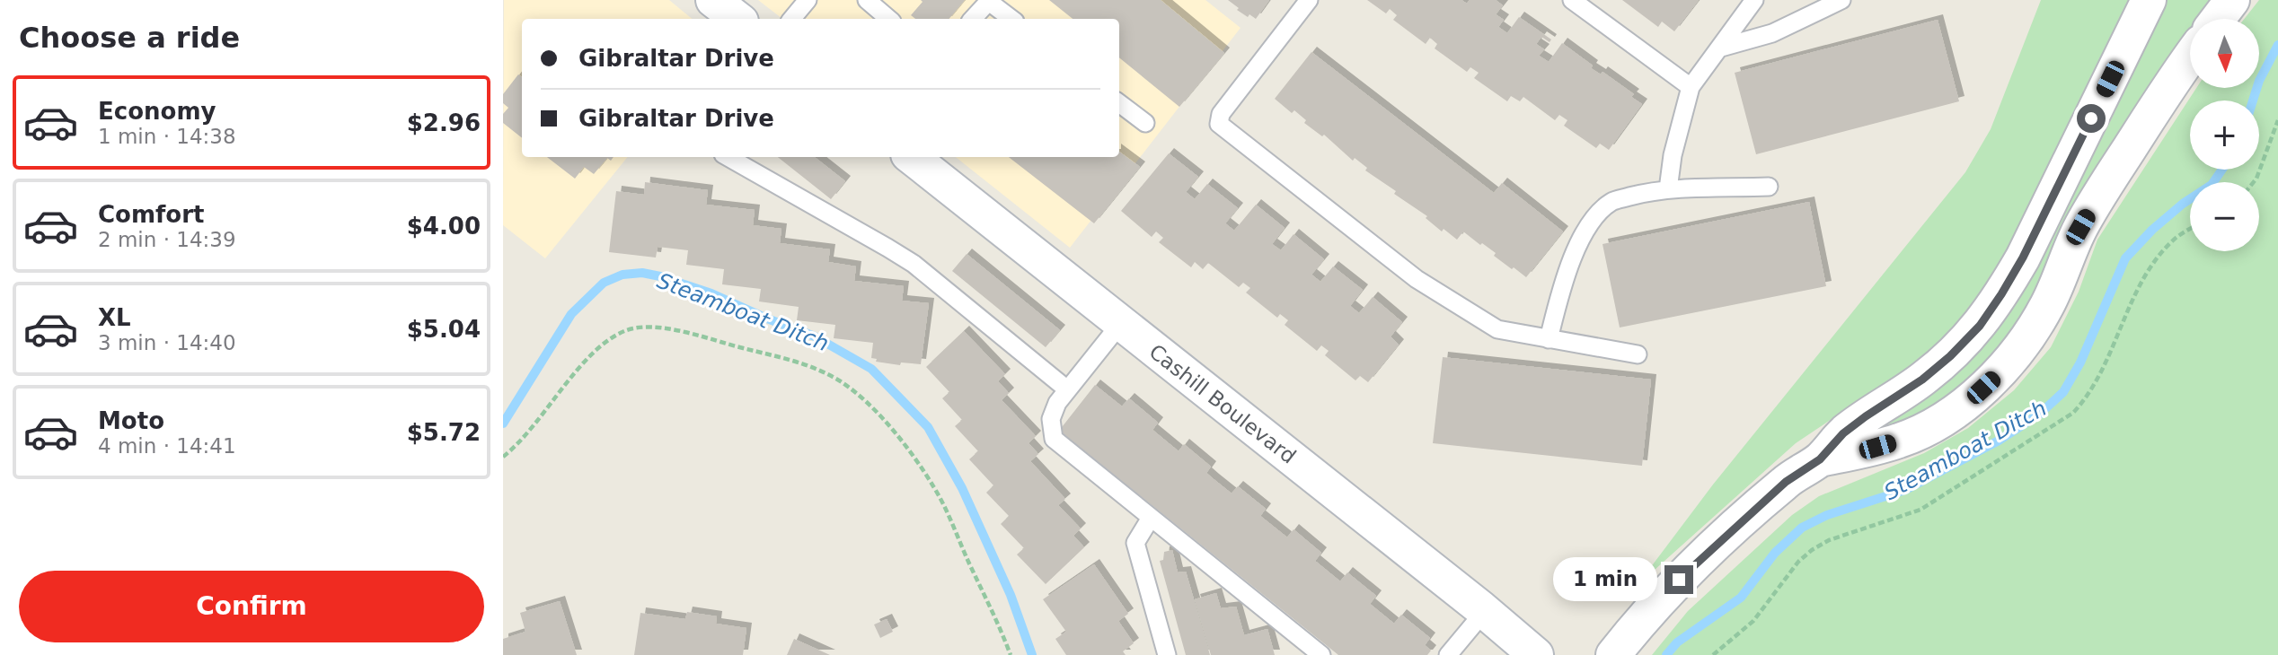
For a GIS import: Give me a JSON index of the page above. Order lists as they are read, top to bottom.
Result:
{
  "streets": {
    "street": ["Cashill Boulevard"]
  },
  "water": ["Steamboat Ditch"],
  "north": "bottom",
  "page": {
    "heading": "Choose a ride",
    "map_buttons": ["+", "−"],
    "banner": ["Gibraltar Drive", "Gibraltar Drive"],
    "list": [
      {
        "name": "Economy",
        "note": "1 min · 14:38",
        "value": "$2.96"
      },
      {
        "name": "Comfort",
        "note": "2 min · 14:39",
        "value": "$4.00"
      },
      {
        "name": "XL",
        "note": "3 min · 14:40",
        "value": "$5.04"
      },
      {
        "name": "Moto",
        "note": "4 min · 14:41",
        "value": "$5.72"
      }
    ],
    "bubble": "1 min",
    "buttons": "Confirm"
  }
}
